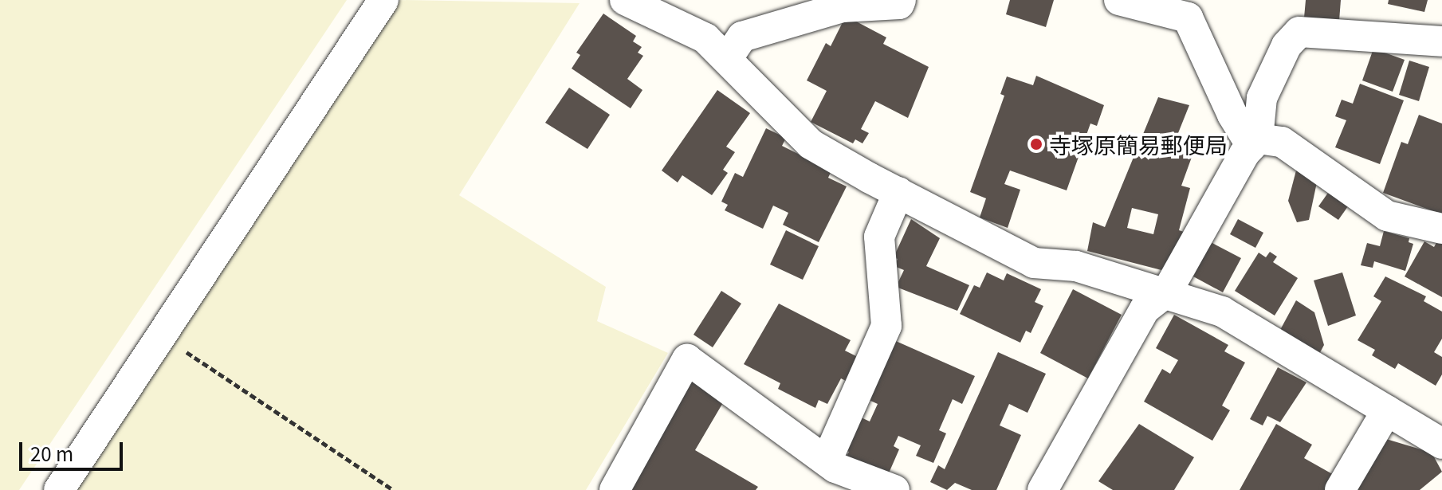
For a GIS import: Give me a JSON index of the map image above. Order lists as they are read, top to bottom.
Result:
{
  "places": ["寺塚原簡易郵便局"],
  "scale_bar": "20 m"
}
